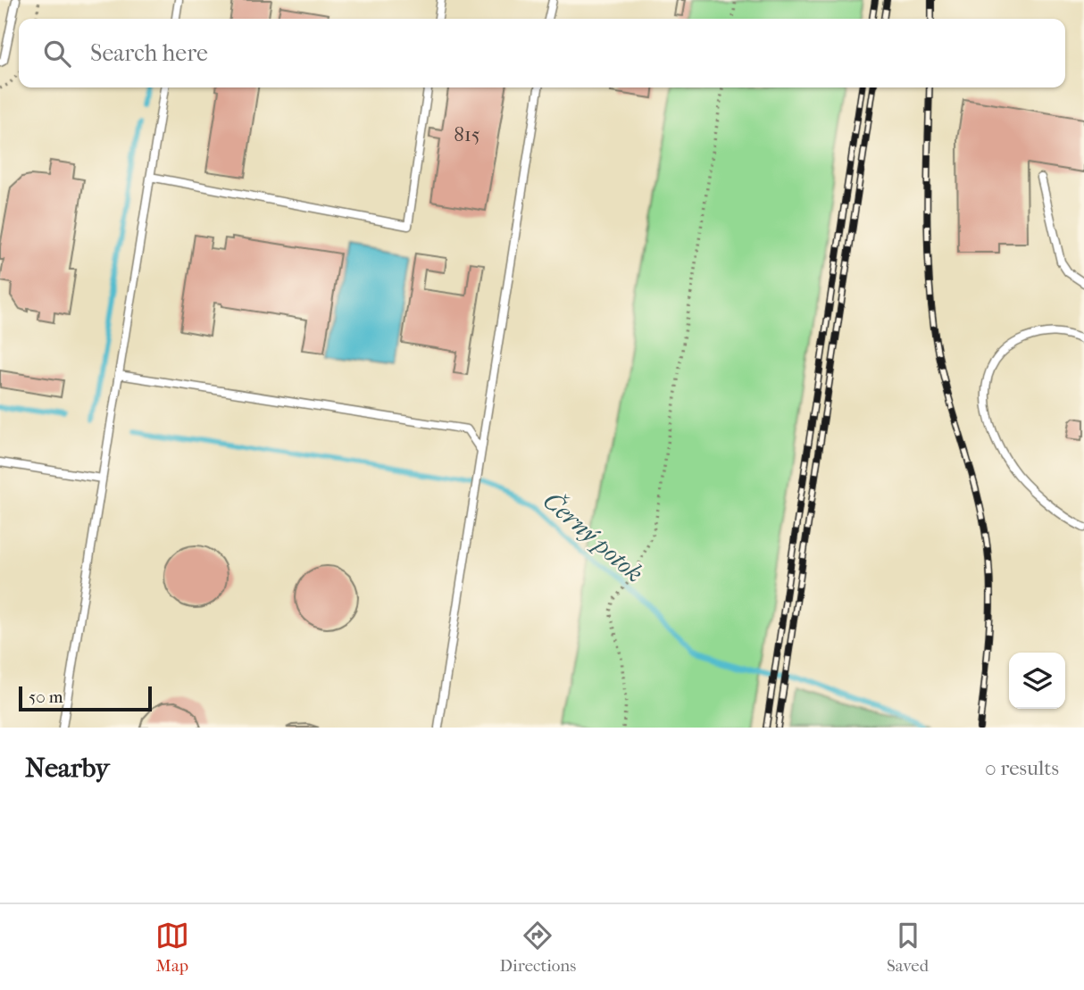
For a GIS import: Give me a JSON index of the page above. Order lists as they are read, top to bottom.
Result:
{
  "water": ["Černý potok"],
  "house_numbers": ["815"],
  "scale_bar": "50 m",
  "page": {
    "search": "Search here",
    "scale": "50 m",
    "heading": ["Nearby", "0 results"],
    "nav": ["Map", "Directions", "Saved"]
  }
}
